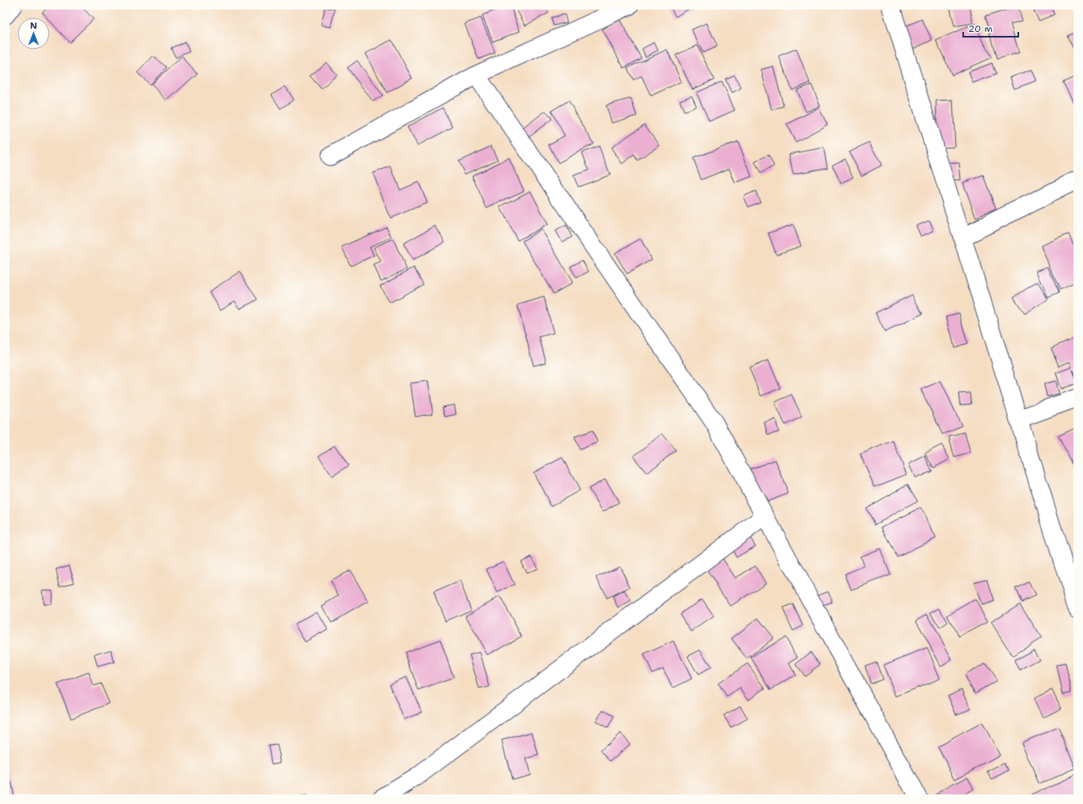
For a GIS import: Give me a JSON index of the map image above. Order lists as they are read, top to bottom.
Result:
{
  "scale_bar": "20 m",
  "north": "top"
}
